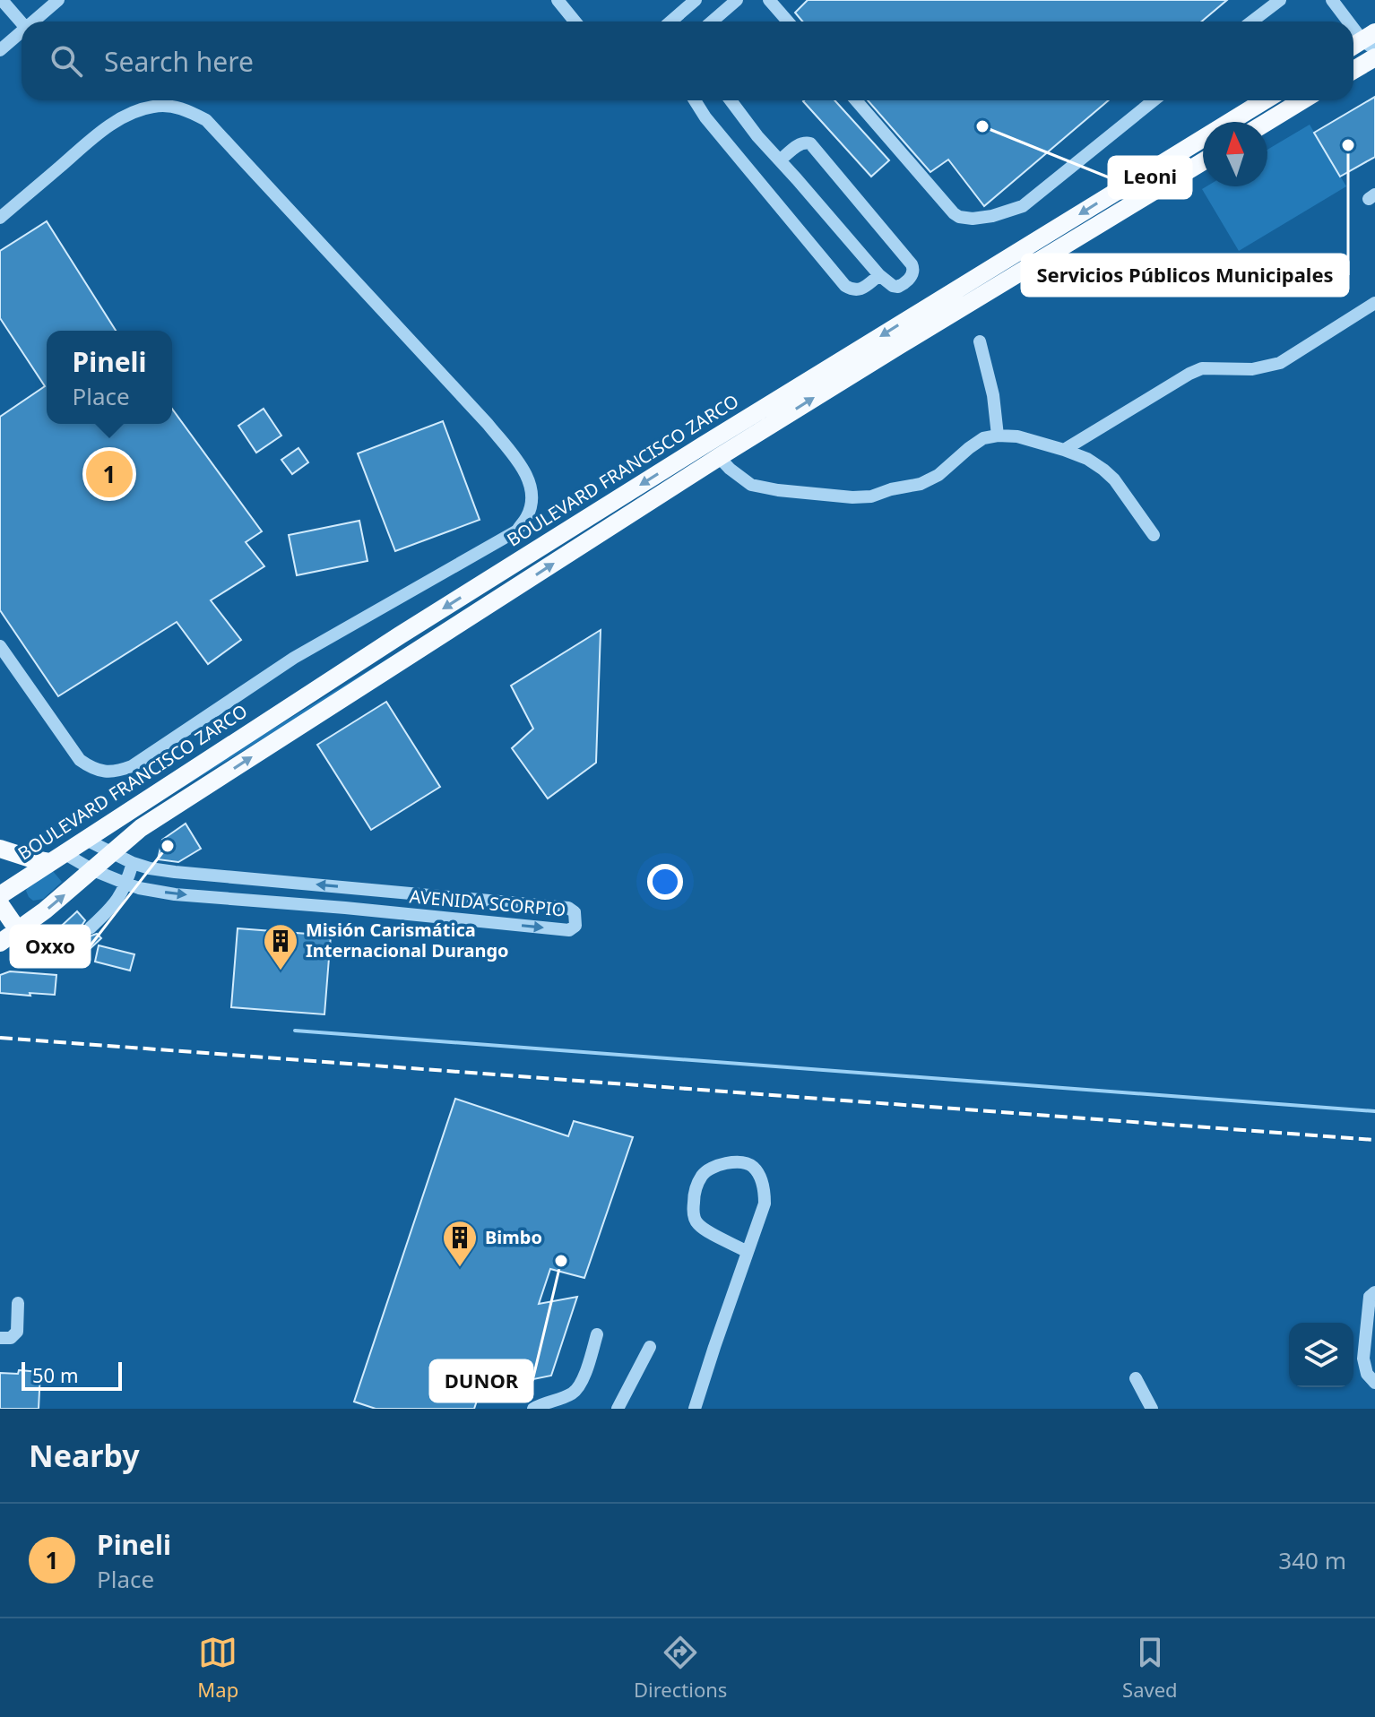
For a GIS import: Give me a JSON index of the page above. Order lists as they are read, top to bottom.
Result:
{
  "streets": {
    "main road": ["BOULEVARD FRANCISCO ZARCO"],
    "street": ["AVENIDA SCORPIO"]
  },
  "crossings": [
    ["BOULEVARD FRANCISCO ZARCO", "AVENIDA SCORPIO"]
  ],
  "places": {
    "other": [
      "Leoni",
      "Servicios Públicos Municipales",
      "Oxxo",
      "DUNOR"
    ],
    "building": ["Misión Carismática Internacional Durango", "Bimbo"]
  },
  "scale_bar": "50 m",
  "north": "top",
  "page": {
    "search": "Search here",
    "popup": ["Pineli", "Place"],
    "pins": "1",
    "scale": "50 m",
    "heading": "Nearby",
    "list": [
      {
        "mark": "1",
        "name": "Pineli",
        "note": "Place",
        "value": "340 m"
      }
    ],
    "nav": ["Map", "Directions", "Saved"]
  }
}
